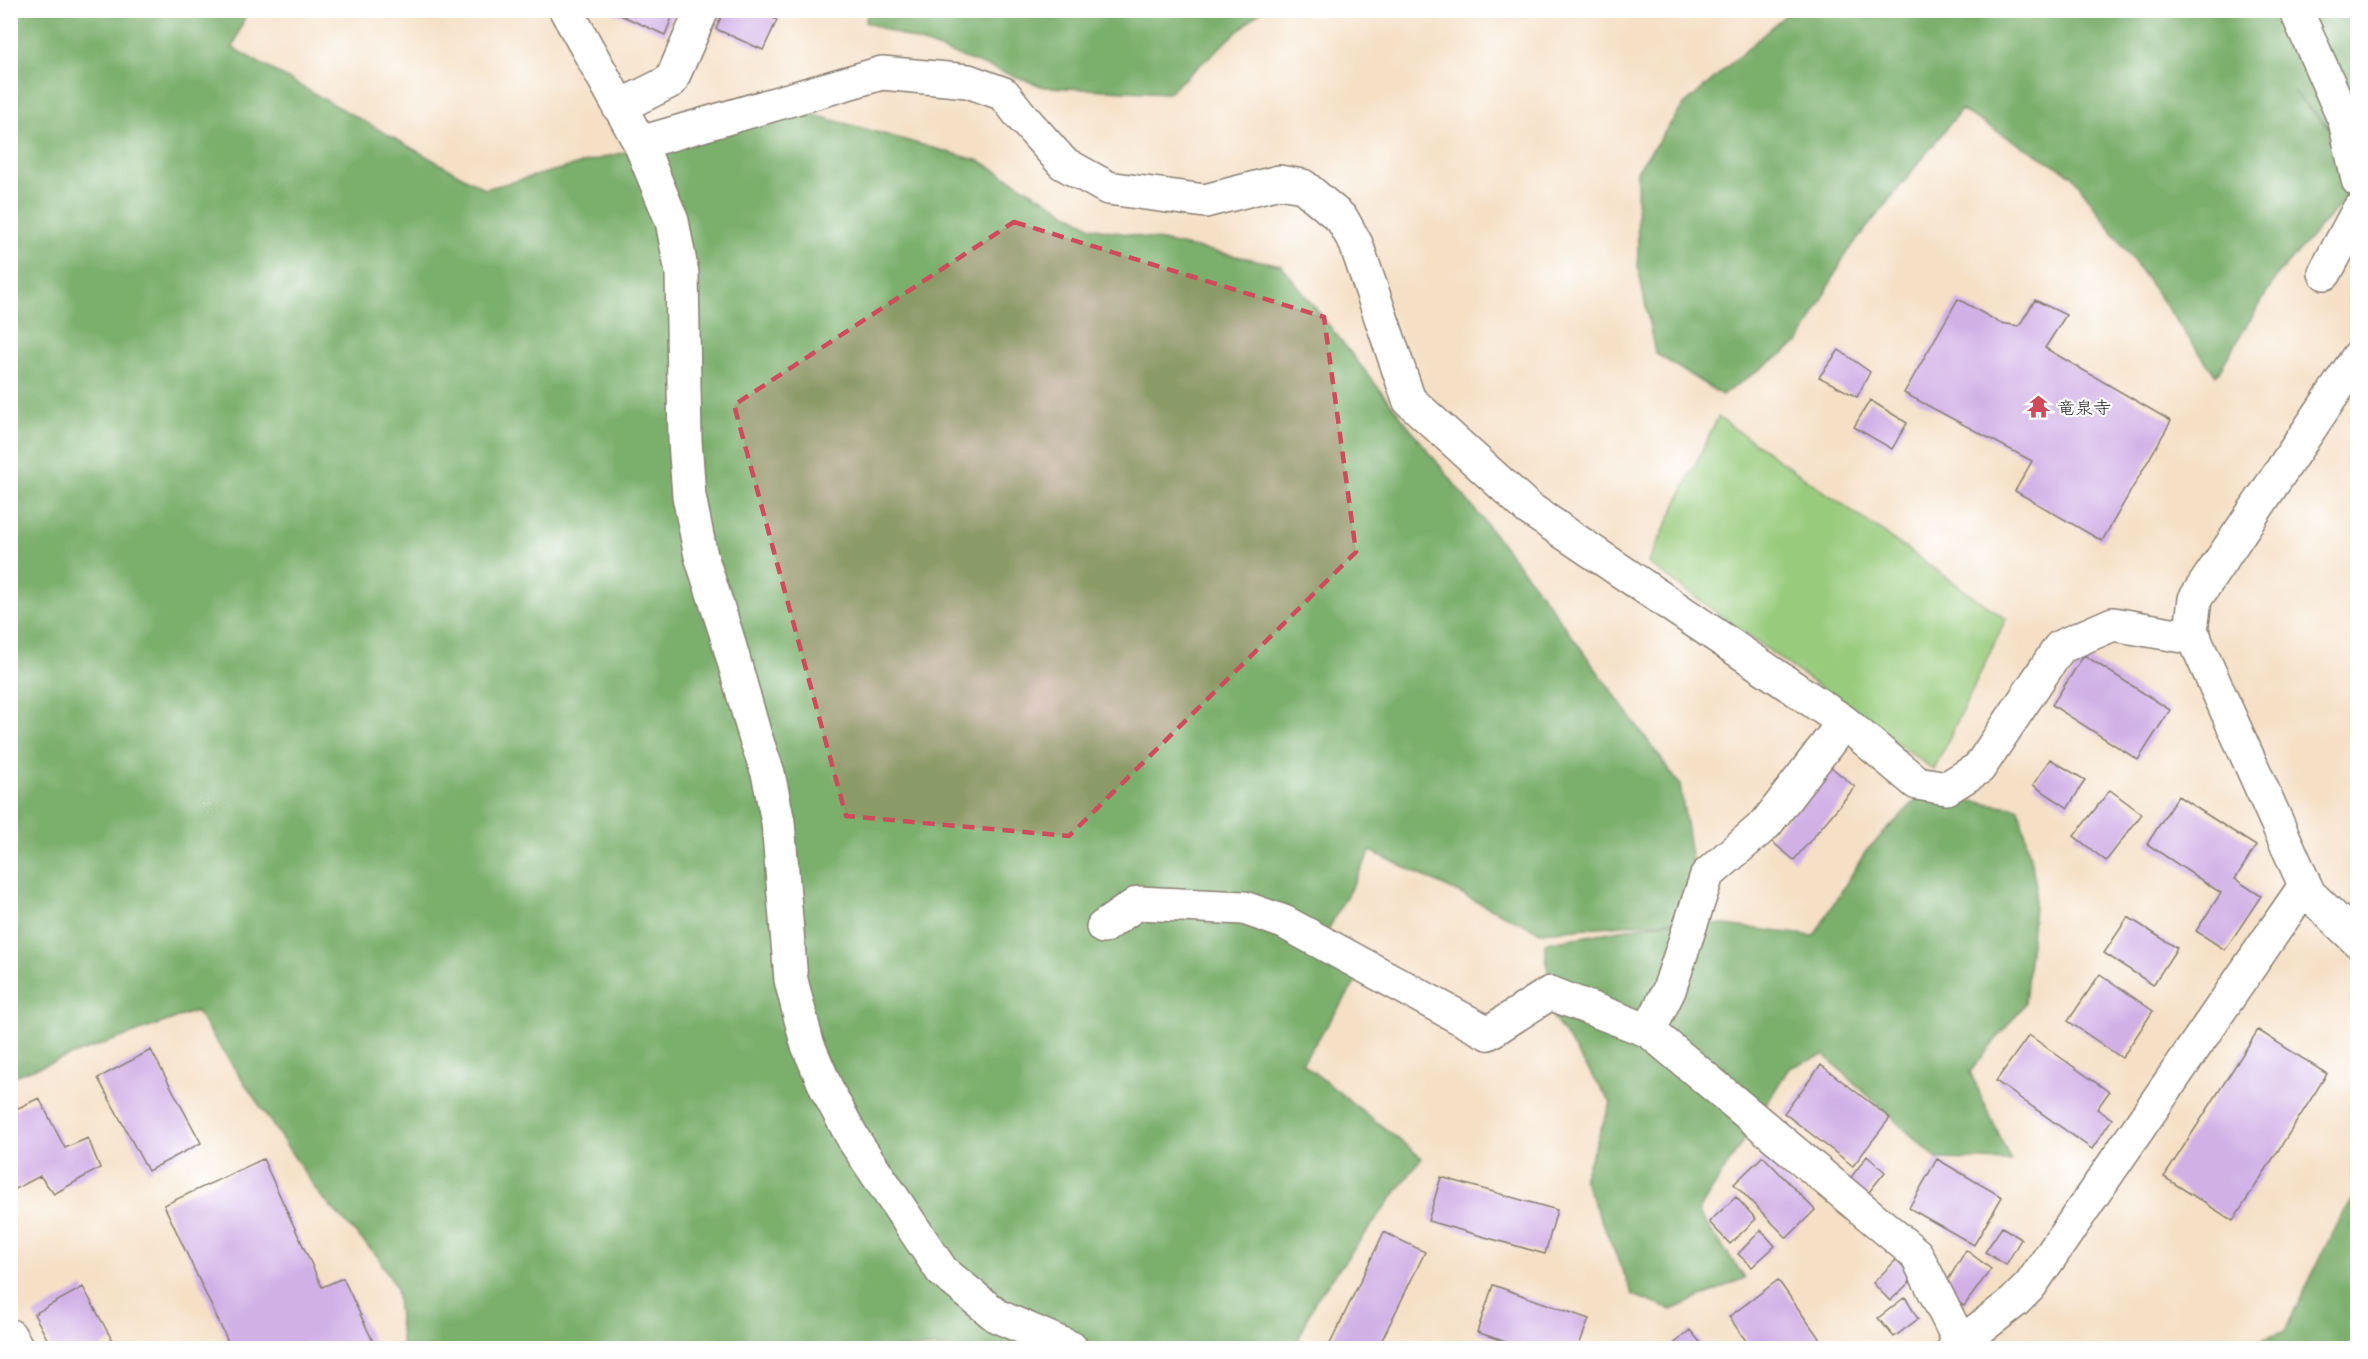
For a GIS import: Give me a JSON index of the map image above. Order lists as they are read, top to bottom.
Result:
{
  "places": {
    "temple": ["竜泉寺"]
  }
}
